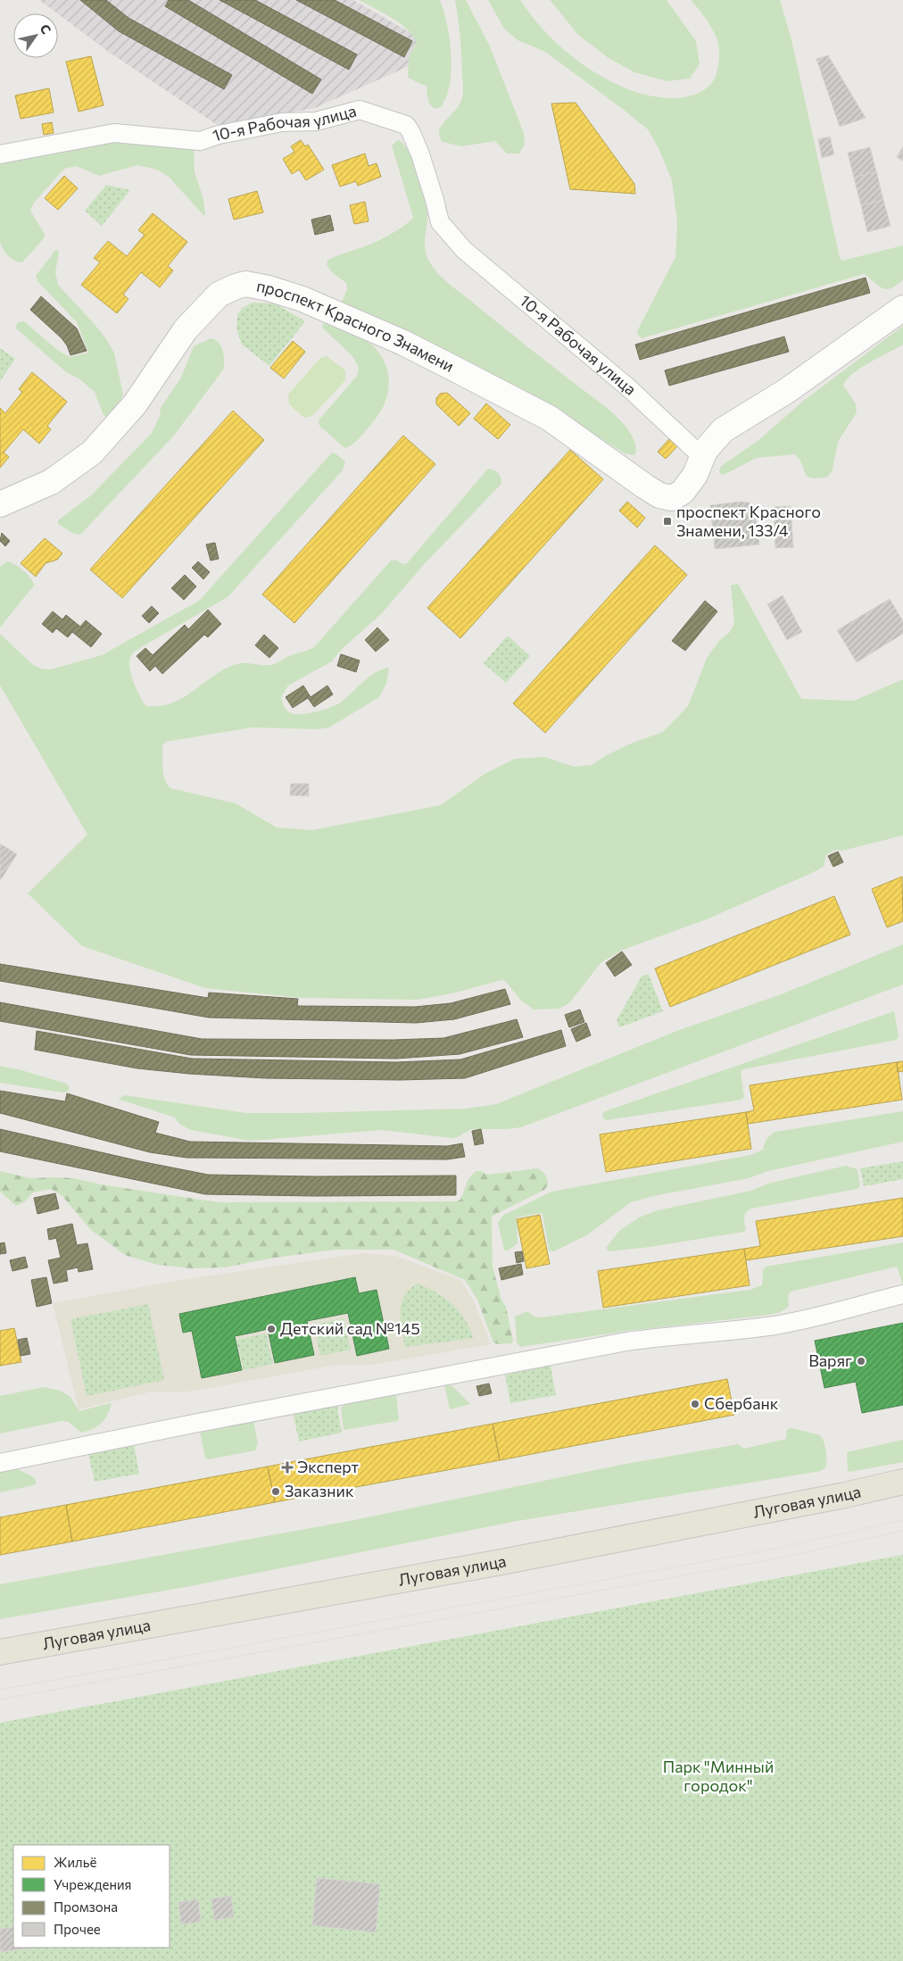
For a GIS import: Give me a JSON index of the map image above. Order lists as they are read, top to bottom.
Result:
{
  "streets": {
    "main road": ["проспект Красного Знамени", "Луговая улица"],
    "street": ["10-я Рабочая улица"]
  },
  "crossings": [
    ["10-я Рабочая улица", "проспект Красного Знамени"]
  ],
  "parks": ["Парк \"Минный городок\""],
  "places": {
    "transit": ["проспект Красного Знамени, 133/4"],
    "other": [
      "Детский сад №145",
      "Варяг",
      "Сбербанк",
      "Заказник"
    ],
    "health": ["Эксперт"]
  },
  "legend": [
    "Жильё",
    "Учреждения",
    "Промзона",
    "Прочее"
  ],
  "north": "top right"
}
